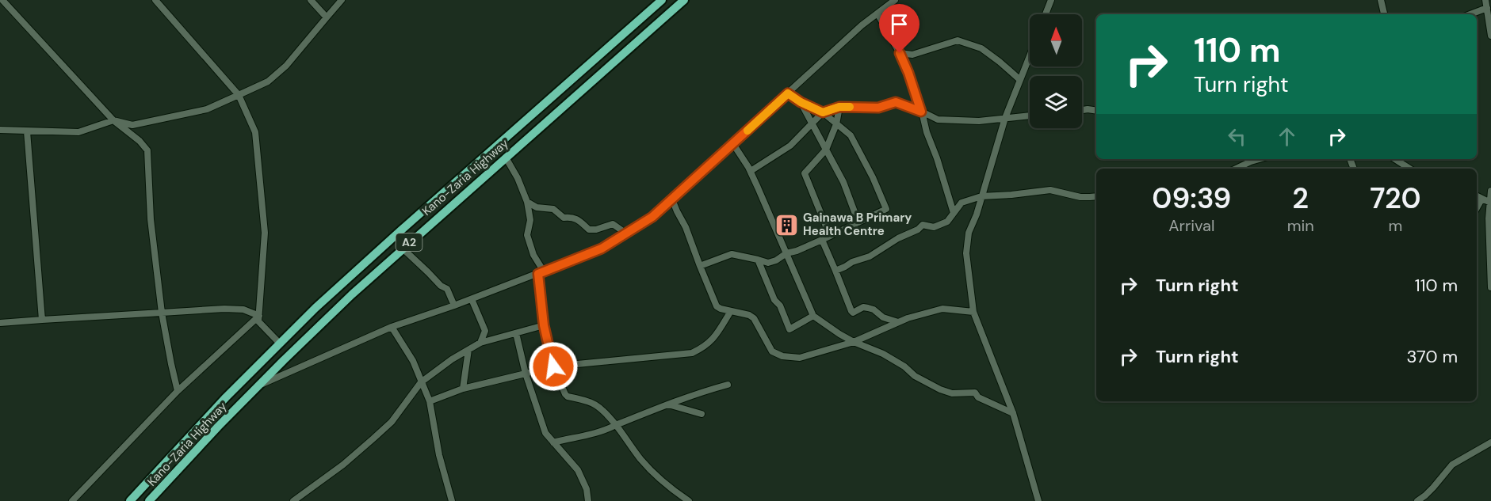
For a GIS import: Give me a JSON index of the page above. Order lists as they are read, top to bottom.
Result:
{
  "streets": {
    "highway": ["Kano-Zaria Highway", "A2"]
  },
  "places": {
    "building": ["Gainawa B Primary Health Centre"]
  },
  "north": "top",
  "page": {
    "turn": ["110 m", "Turn right"],
    "eta": [
      "09:39",
      "Arrival",
      "2",
      "min",
      "720",
      "m"
    ],
    "list": [
      {
        "name": "Turn right",
        "value": "110 m"
      },
      {
        "name": "Turn right",
        "value": "370 m"
      }
    ]
  }
}
